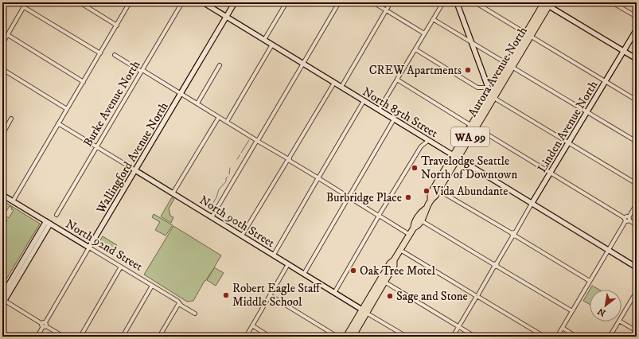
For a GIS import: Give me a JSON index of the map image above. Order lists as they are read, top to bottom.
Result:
{
  "streets": {
    "highway": ["Aurora Avenue North", "WA 99"],
    "street": [
      "Burke Avenue North",
      "North 85th Street",
      "Linden Avenue North",
      "Wallingford Avenue North",
      "North 90th Street",
      "North 92nd Street"
    ]
  },
  "crossings": [
    ["Aurora Avenue North", "North 85th Street"],
    ["Aurora Avenue North", "North 90th Street"],
    ["Burke Avenue North", "North 90th Street"],
    ["North 85th Street", "Linden Avenue North"],
    ["North 85th Street", "Wallingford Avenue North"],
    ["Wallingford Avenue North", "North 90th Street"],
    ["Wallingford Avenue North", "North 92nd Street"]
  ],
  "places": [
    "CREW Apartments",
    "Travelodge Seattle North of Downtown",
    "Vida Abundante",
    "Burbridge Place",
    "Oak Tree Motel",
    "Robert Eagle Staff Middle School",
    "Sage and Stone"
  ],
  "north": "bottom left"
}
